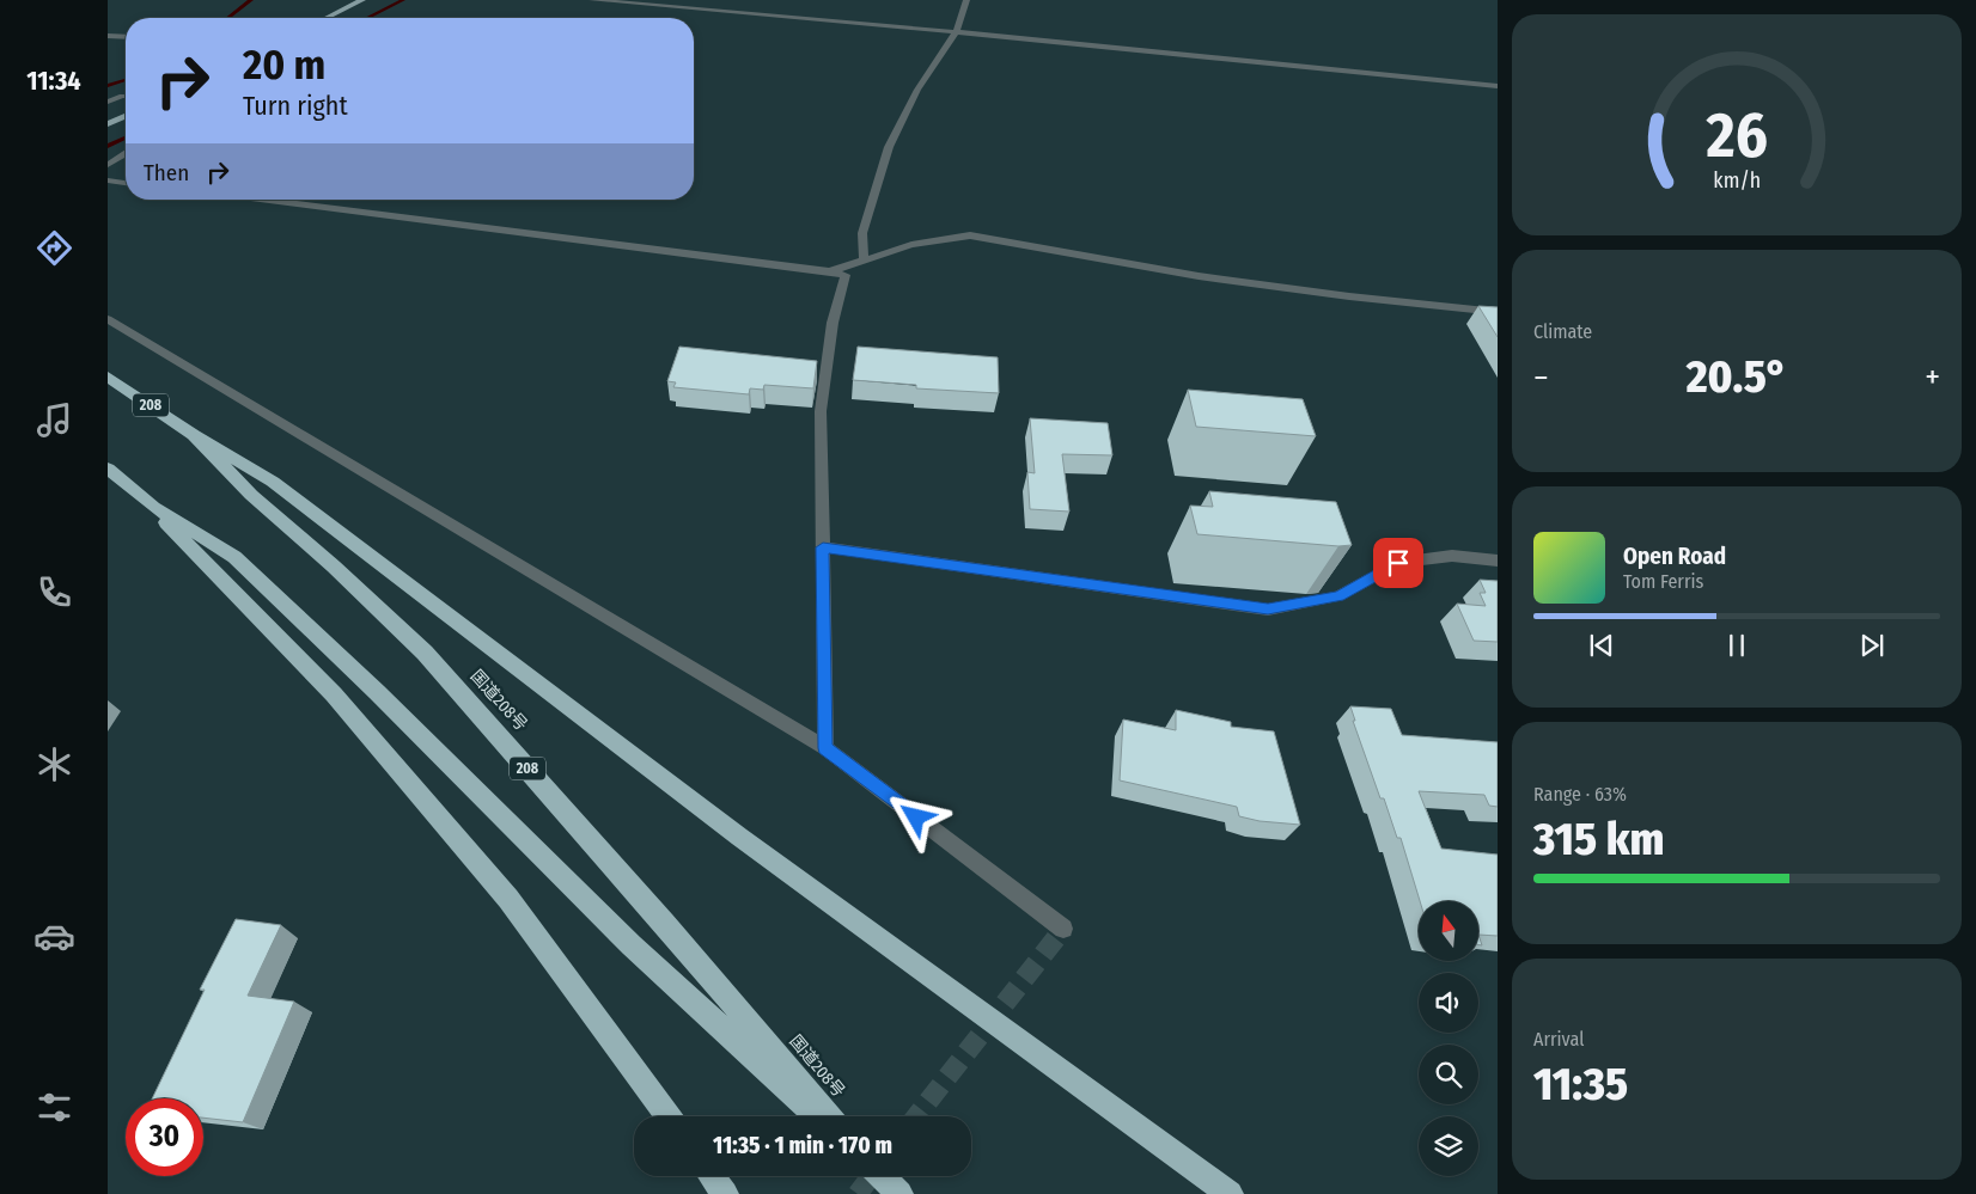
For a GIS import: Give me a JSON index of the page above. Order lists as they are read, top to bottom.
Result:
{
  "streets": {
    "highway": ["208", "国道208号"]
  },
  "north": "top",
  "page": {
    "tabs": "11:34",
    "turn": ["20 m", "Turn right"],
    "then": "Then",
    "tile": [
      "Climate",
      ["Range · 63%", "315 km"],
      ["Arrival", "11:35"]
    ],
    "heat": ["−", "20.5°", "+"],
    "song": ["Open Road", "Tom Ferris"],
    "limit": "30",
    "trip": "11:35 · 1 min · 170 m",
    "gauge": ["26", "km/h"]
  }
}
